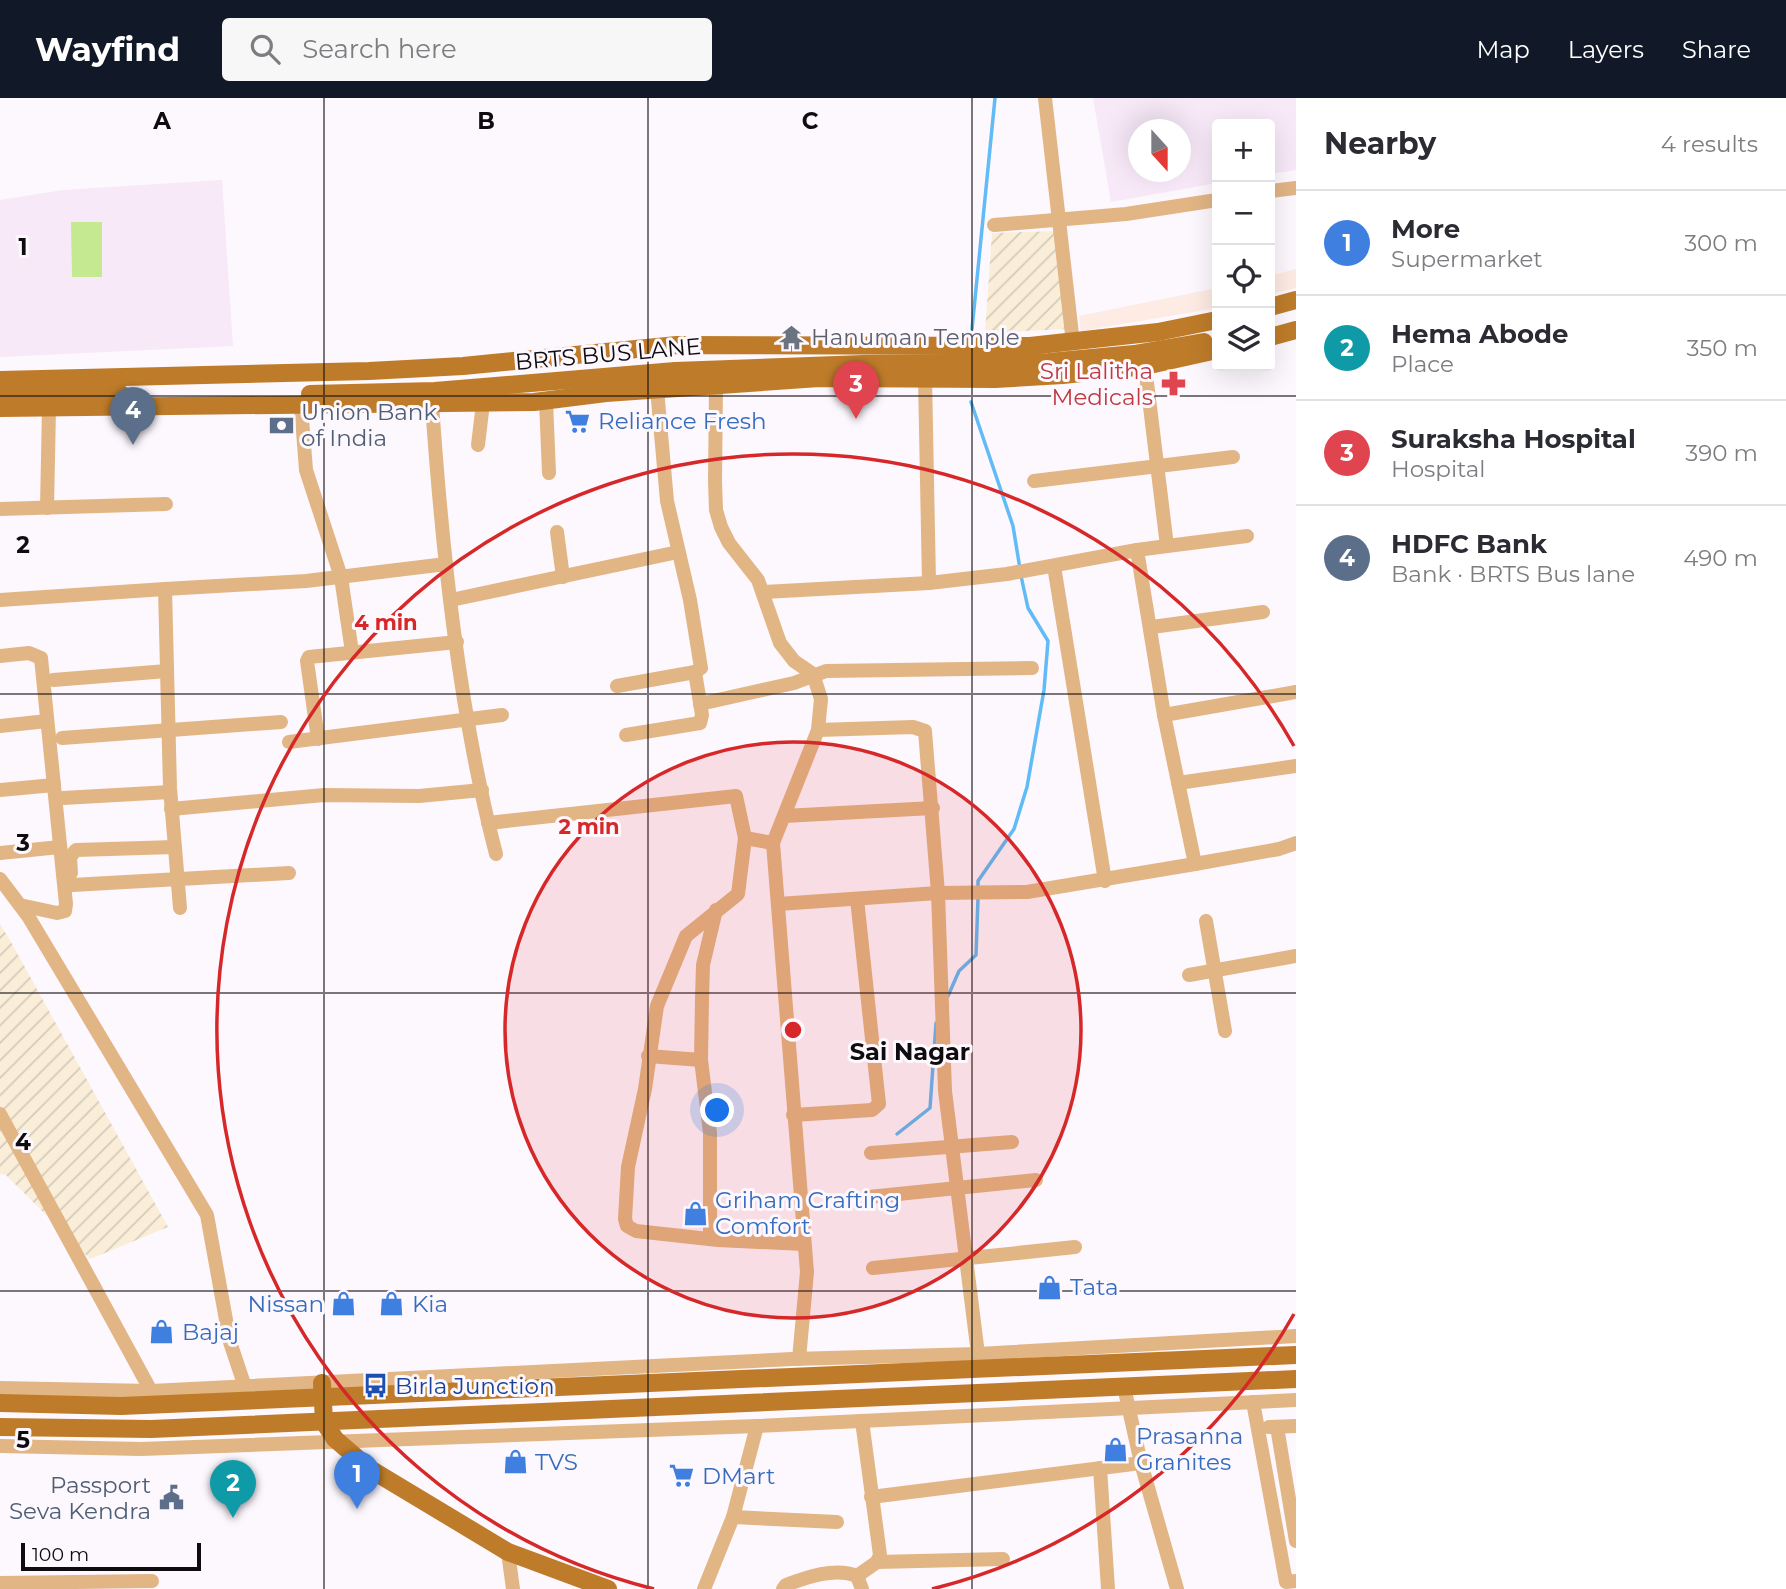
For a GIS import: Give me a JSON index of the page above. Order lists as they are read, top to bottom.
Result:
{
  "streets": {
    "main road": ["BRTS BUS LANE"]
  },
  "districts": ["Sai Nagar"],
  "places": {
    "temple": ["Hanuman Temple"],
    "pharmacy": ["Sri Lalitha Medicals"],
    "supermarket": ["Reliance Fresh", "DMart"],
    "bank": ["Union Bank of India"],
    "shop": [
      "Griham Crafting Comfort",
      "Tata",
      "Nissan",
      "Kia",
      "Bajaj",
      "Prasanna Granites",
      "TVS"
    ],
    "bus stop": ["Birla Junction"],
    "public building": ["Passport Seva Kendra"]
  },
  "scale_bar": "100 m",
  "north": "bottom",
  "page": {
    "header": "Wayfind",
    "search": "Search here",
    "nav": ["Map", "Layers", "Share"],
    "heading": ["Nearby", "4 results"],
    "map_buttons": ["+", "−"],
    "list": [
      {
        "mark": "1",
        "name": "More",
        "note": "Supermarket",
        "value": "300 m"
      },
      {
        "mark": "2",
        "name": "Hema Abode",
        "note": "Place",
        "value": "350 m"
      },
      {
        "mark": "3",
        "name": "Suraksha Hospital",
        "note": "Hospital",
        "value": "390 m"
      },
      {
        "mark": "4",
        "name": "HDFC Bank",
        "note": "Bank · BRTS Bus lane",
        "value": "490 m"
      }
    ],
    "pins": [
      "3",
      "4",
      "1",
      "2"
    ],
    "scale": "100 m"
  },
  "grid": {
    "columns": ["A", "B", "C"],
    "rows": [
      "1",
      "2",
      "3",
      "4",
      "5"
    ]
  },
  "rings": ["4 min", "2 min"]
}
